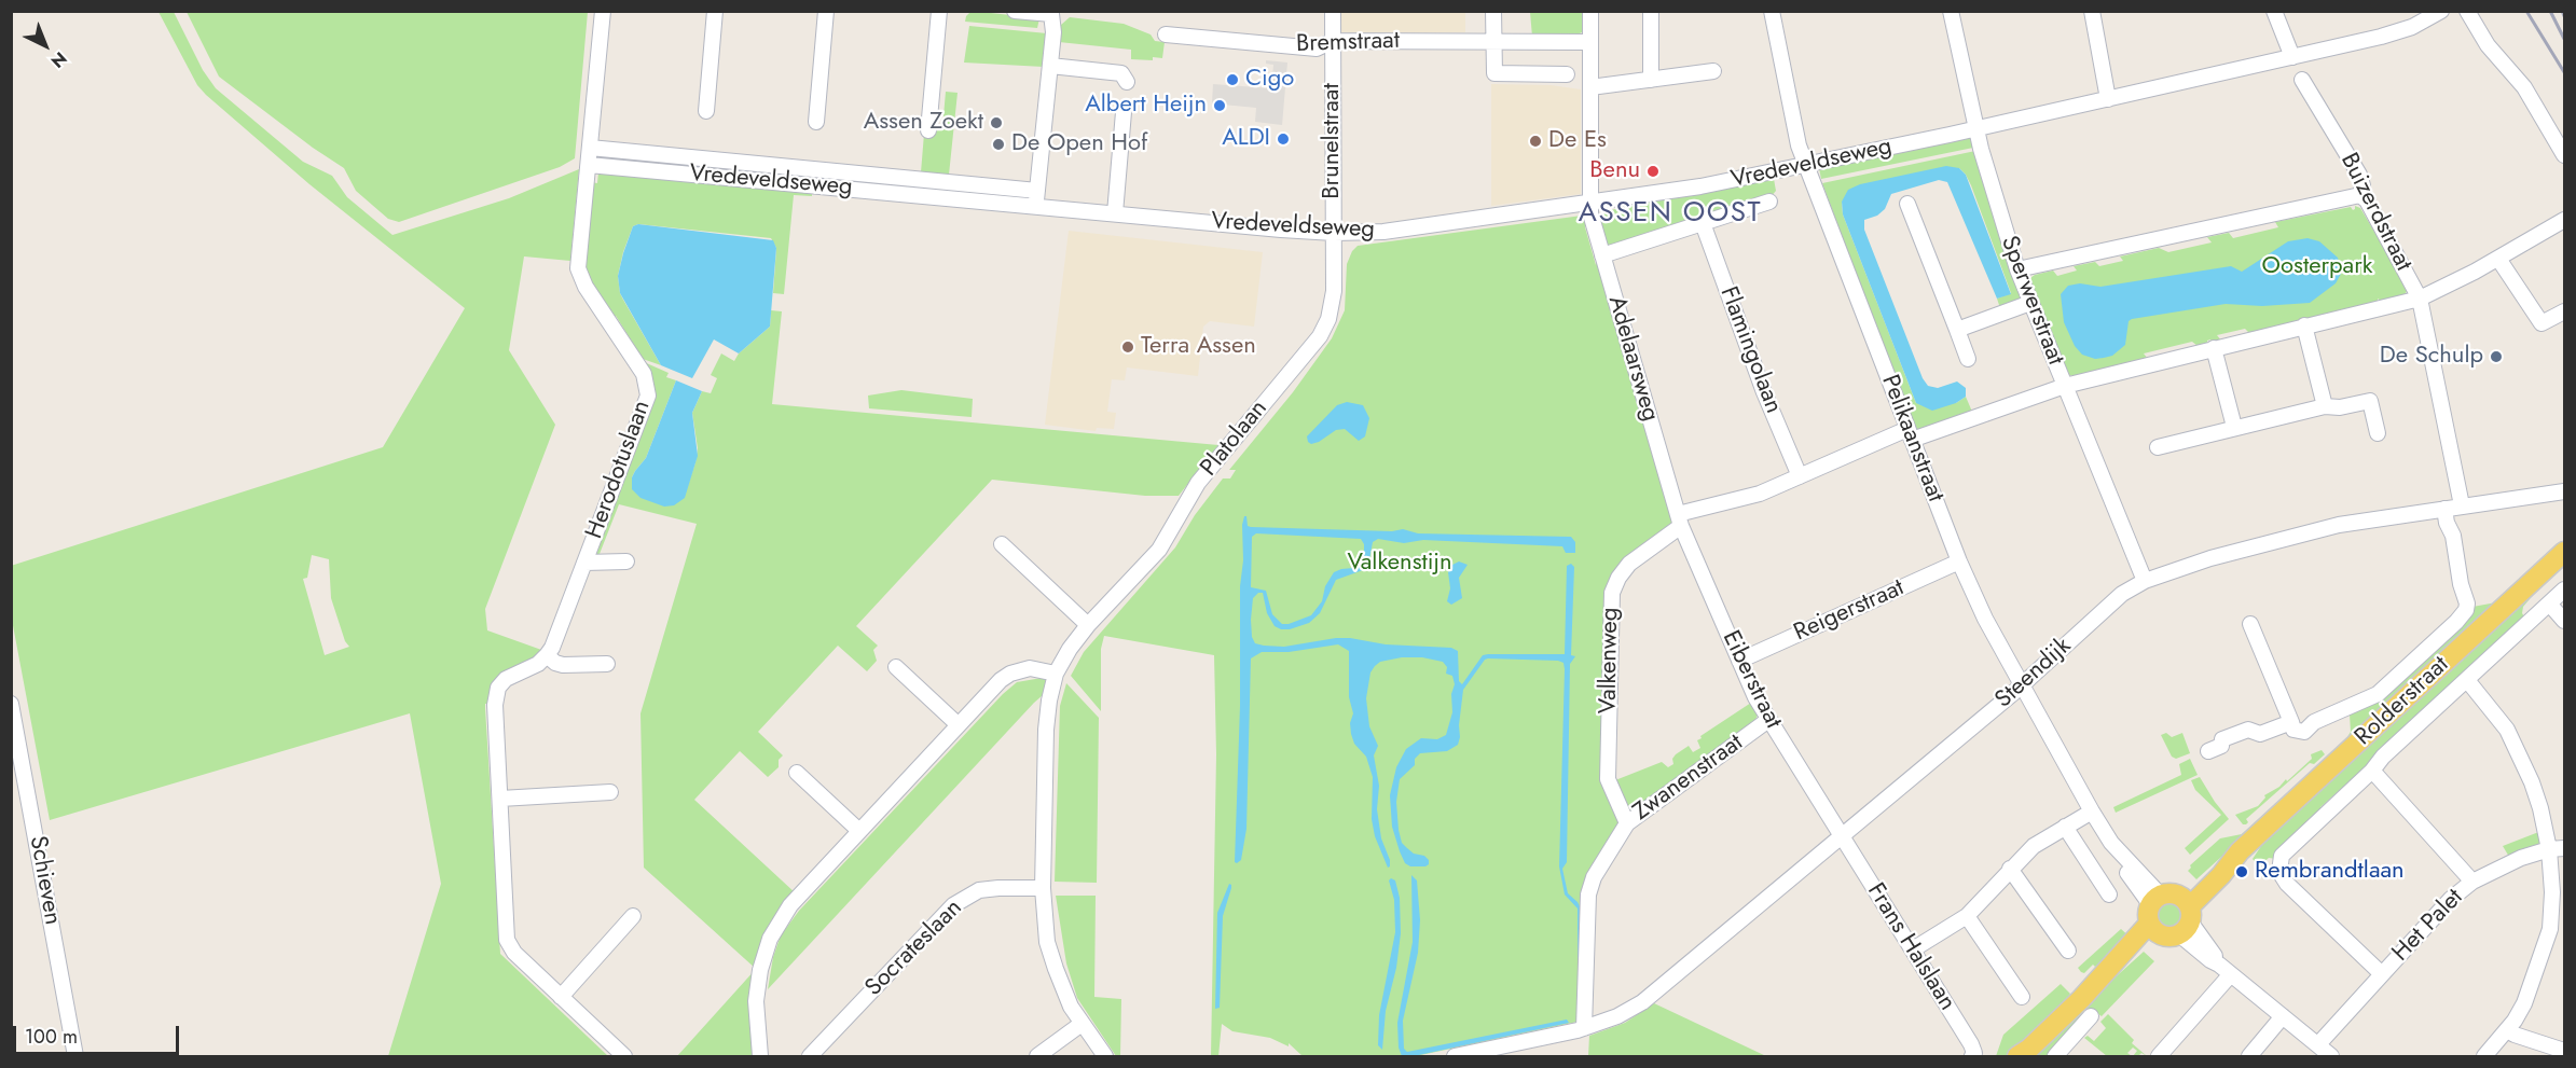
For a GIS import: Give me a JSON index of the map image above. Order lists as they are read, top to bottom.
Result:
{
  "streets": {
    "main road": ["Rolderstraat"],
    "street": [
      "Bremstraat",
      "Brunelstraat",
      "Vredeveldseweg",
      "Buizerdstraat",
      "Sperwerstraat",
      "Flamingolaan",
      "Adelaarsweg",
      "Platolaan",
      "Pelikaanstraat",
      "Herodotuslaan",
      "Reigerstraat",
      "Valkenweg",
      "Steendijk",
      "Eiberstraat",
      "Zwanenstraat",
      "Schieven",
      "Het Palet",
      "Frans Halslaan",
      "Socrateslaan"
    ]
  },
  "crossings": [
    ["Bremstraat", "Brunelstraat"],
    ["Bremstraat", "Adelaarsweg"],
    ["Brunelstraat", "Vredeveldseweg"],
    ["Brunelstraat", "Platolaan"],
    ["Vredeveldseweg", "Sperwerstraat"],
    ["Vredeveldseweg", "Flamingolaan"],
    ["Vredeveldseweg", "Adelaarsweg"],
    ["Vredeveldseweg", "Platolaan"],
    ["Vredeveldseweg", "Pelikaanstraat"],
    ["Vredeveldseweg", "Herodotuslaan"],
    ["Buizerdstraat", "Steendijk"],
    ["Sperwerstraat", "Steendijk"],
    ["Adelaarsweg", "Valkenweg"],
    ["Adelaarsweg", "Eiberstraat"],
    ["Platolaan", "Socrateslaan"],
    ["Pelikaanstraat", "Reigerstraat"],
    ["Pelikaanstraat", "Steendijk"],
    ["Pelikaanstraat", "Rolderstraat"],
    ["Pelikaanstraat", "Het Palet"],
    ["Reigerstraat", "Eiberstraat"],
    ["Valkenweg", "Eiberstraat"],
    ["Valkenweg", "Zwanenstraat"],
    ["Steendijk", "Eiberstraat"],
    ["Steendijk", "Zwanenstraat"],
    ["Steendijk", "Frans Halslaan"],
    ["Eiberstraat", "Zwanenstraat"],
    ["Eiberstraat", "Frans Halslaan"]
  ],
  "districts": ["ASSEN OOST"],
  "parks": ["Oosterpark", "Valkenstijn"],
  "places": [
    "Cigo",
    "Albert Heijn",
    "Assen Zoekt",
    "ALDI",
    "De Es",
    "De Open Hof",
    "Benu",
    "Terra Assen",
    "De Schulp",
    "Rembrandtlaan"
  ],
  "scale_bar": "100 m",
  "north": "bottom right"
}
